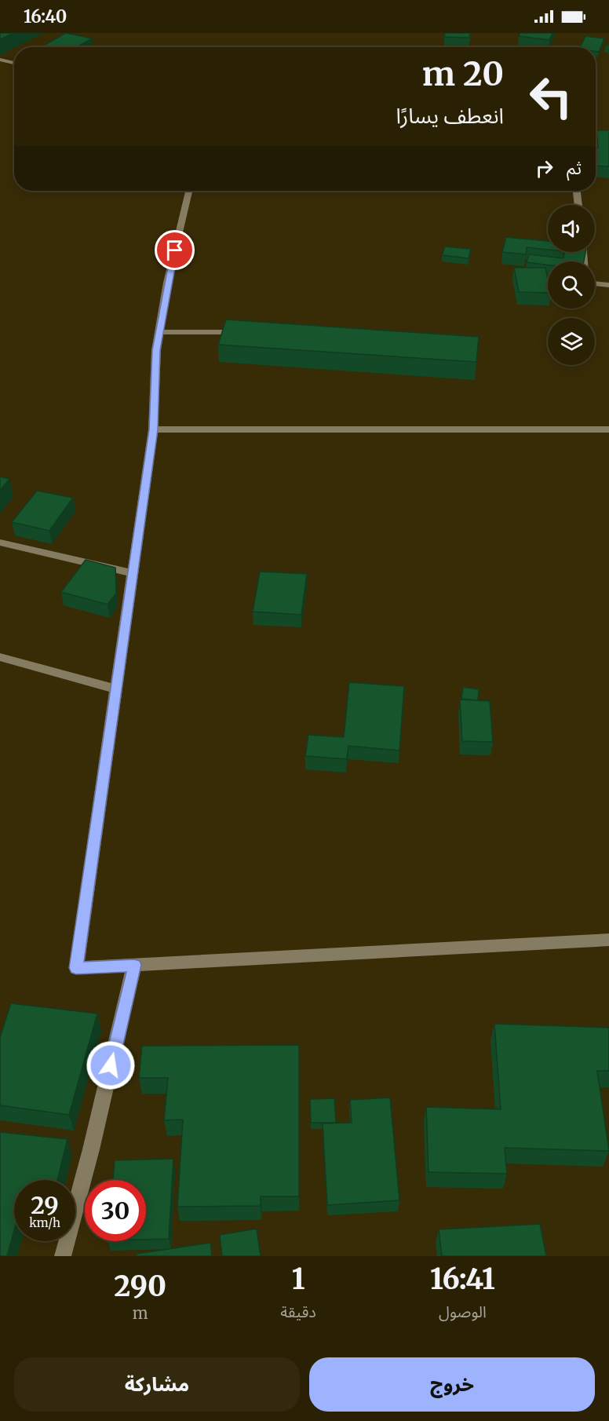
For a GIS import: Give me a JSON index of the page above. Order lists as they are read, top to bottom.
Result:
{
  "page": {
    "status": "16:40",
    "turn": ["20 m", "انعطف يسارًا"],
    "then": "ثم",
    "speed": "29 km/h",
    "limit": "30",
    "eta": [
      "16:41",
      "الوصول",
      "1",
      "دقيقة",
      "290",
      "m"
    ],
    "buttons": ["خروج", "مشاركة"]
  }
}
